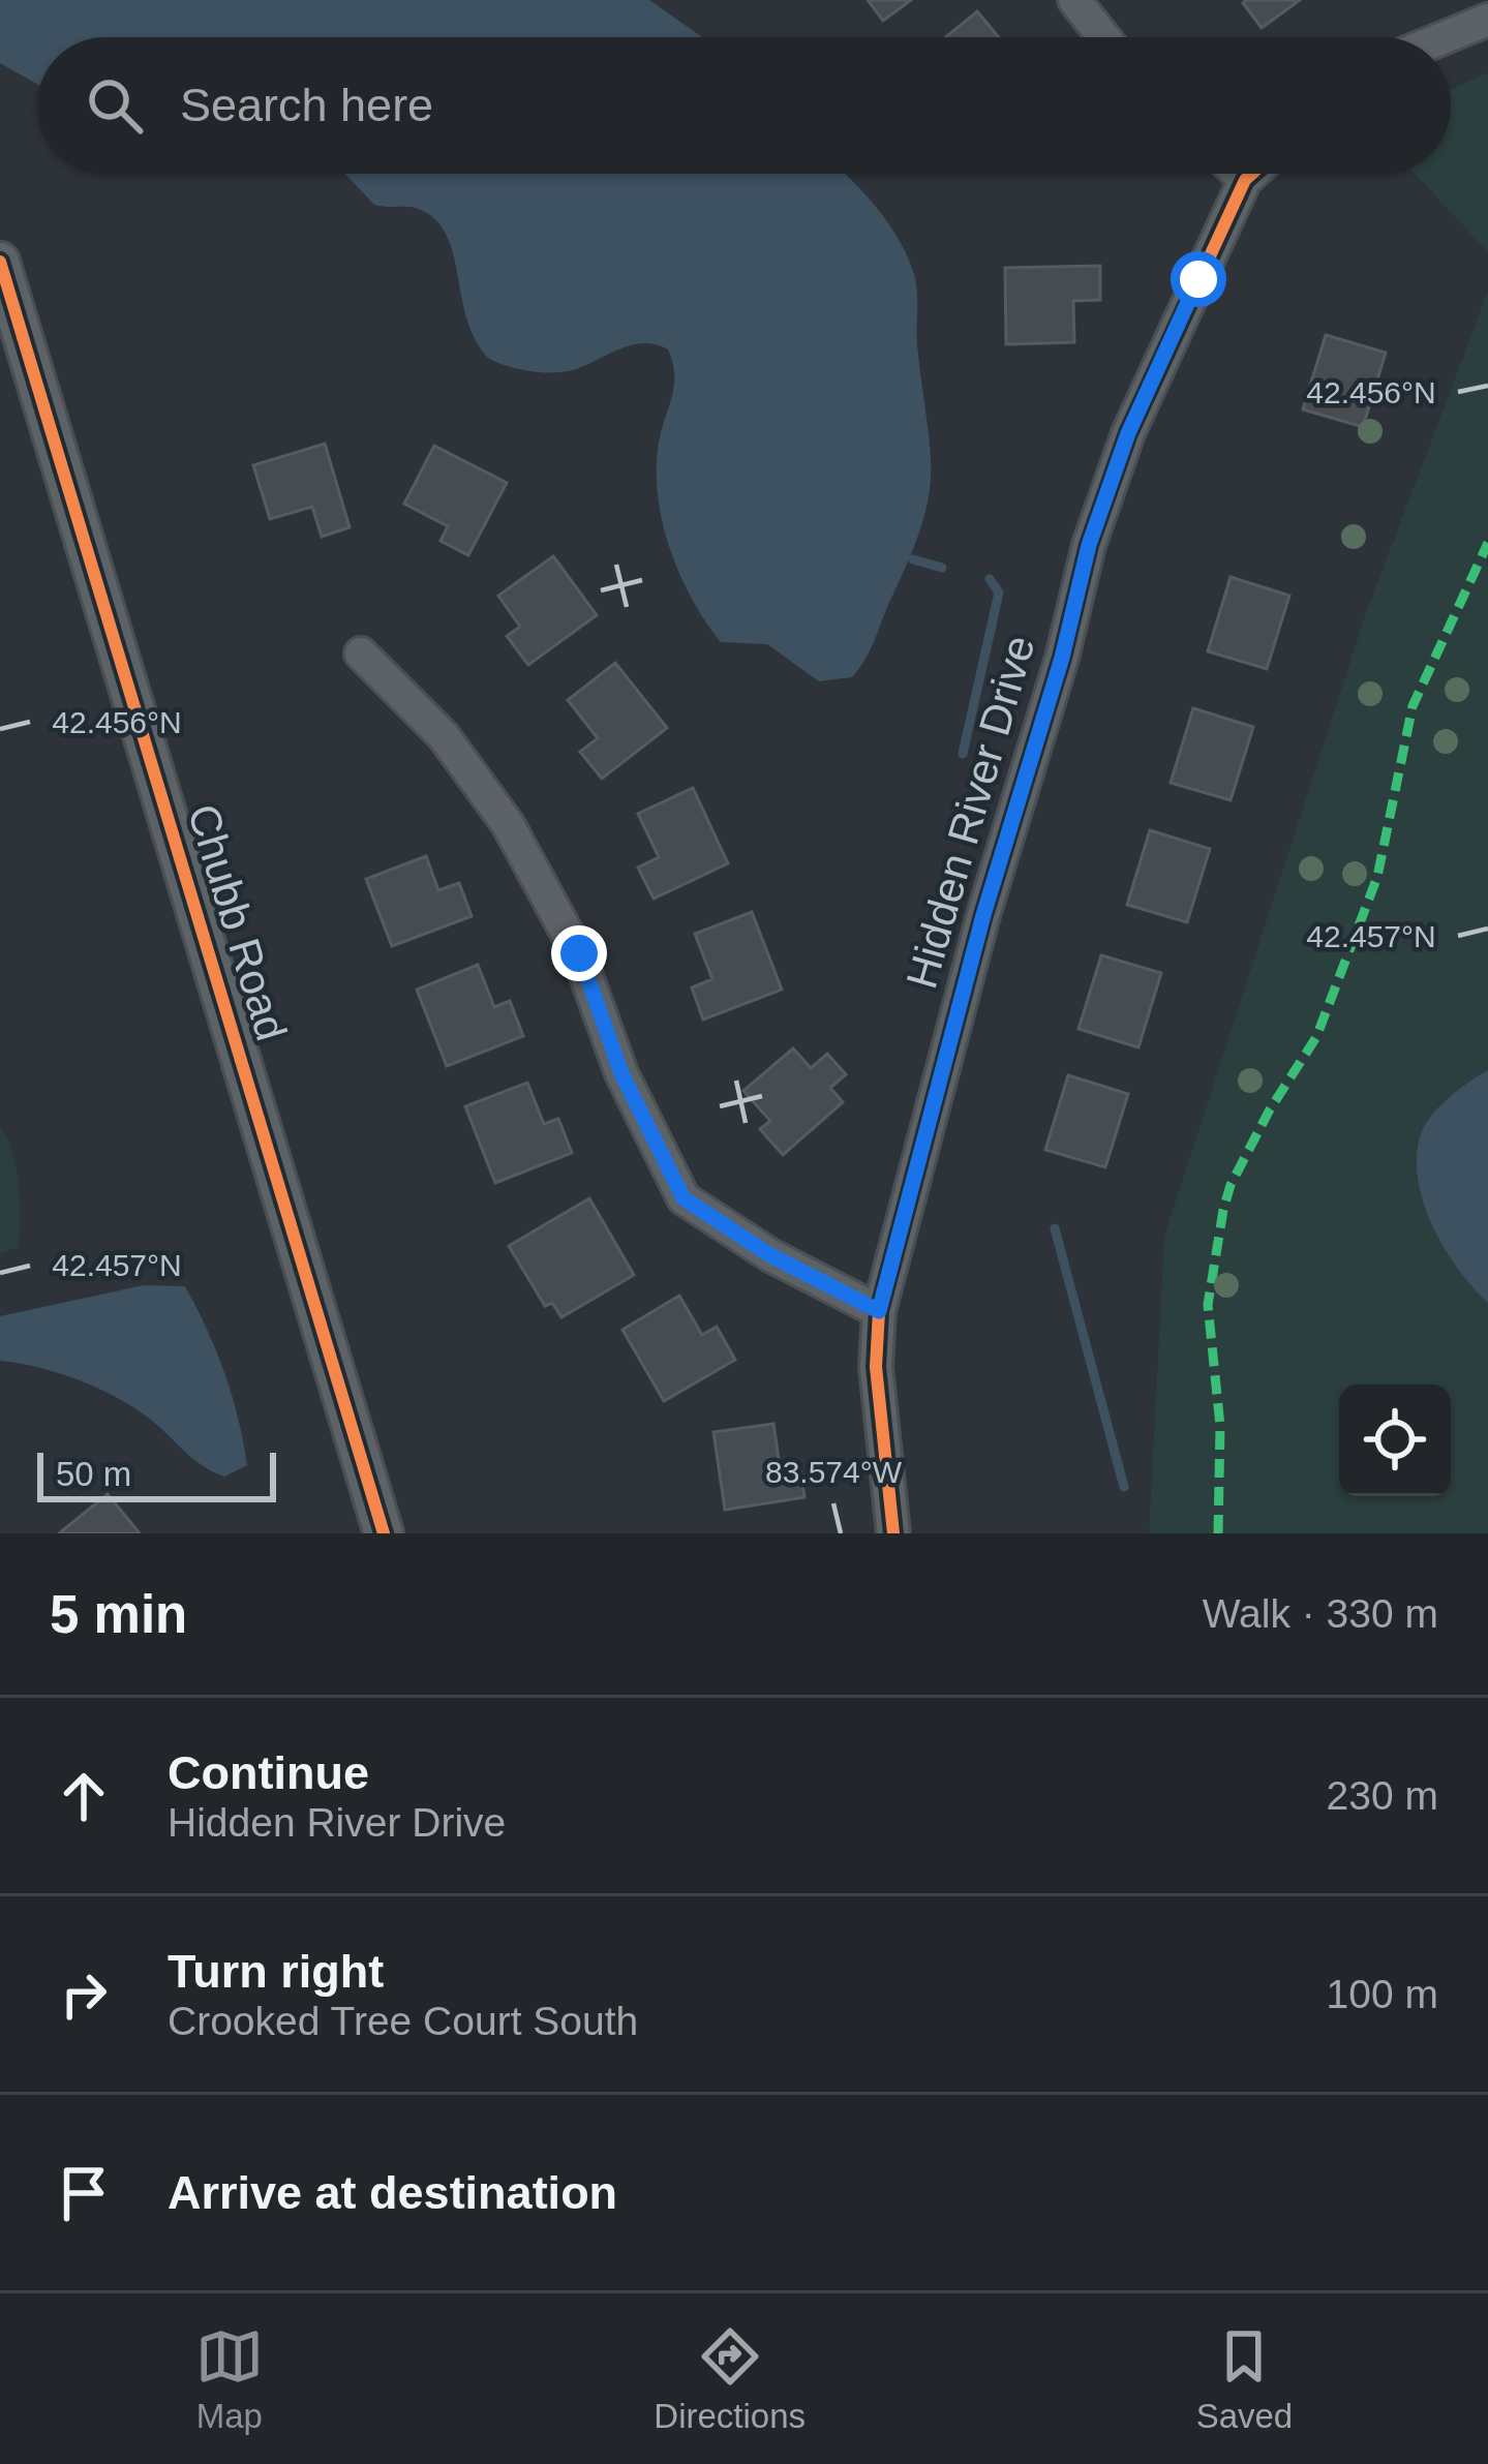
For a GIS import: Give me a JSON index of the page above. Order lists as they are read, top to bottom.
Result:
{
  "streets": {
    "street": ["Hidden River Drive", "Chubb Road"]
  },
  "scale_bar": "50 m",
  "page": {
    "search": "Search here",
    "scale": "50 m",
    "heading": ["5 min", "Walk · 330 m"],
    "list": [
      ["Continue", "Hidden River Drive", "230 m"],
      ["Turn right", "Crooked Tree Court South", "100 m"],
      "Arrive at destination"
    ],
    "nav": ["Map", "Directions", "Saved"]
  },
  "coordinates": ["42.456°N", "42.457°N", "83.574°W"]
}
